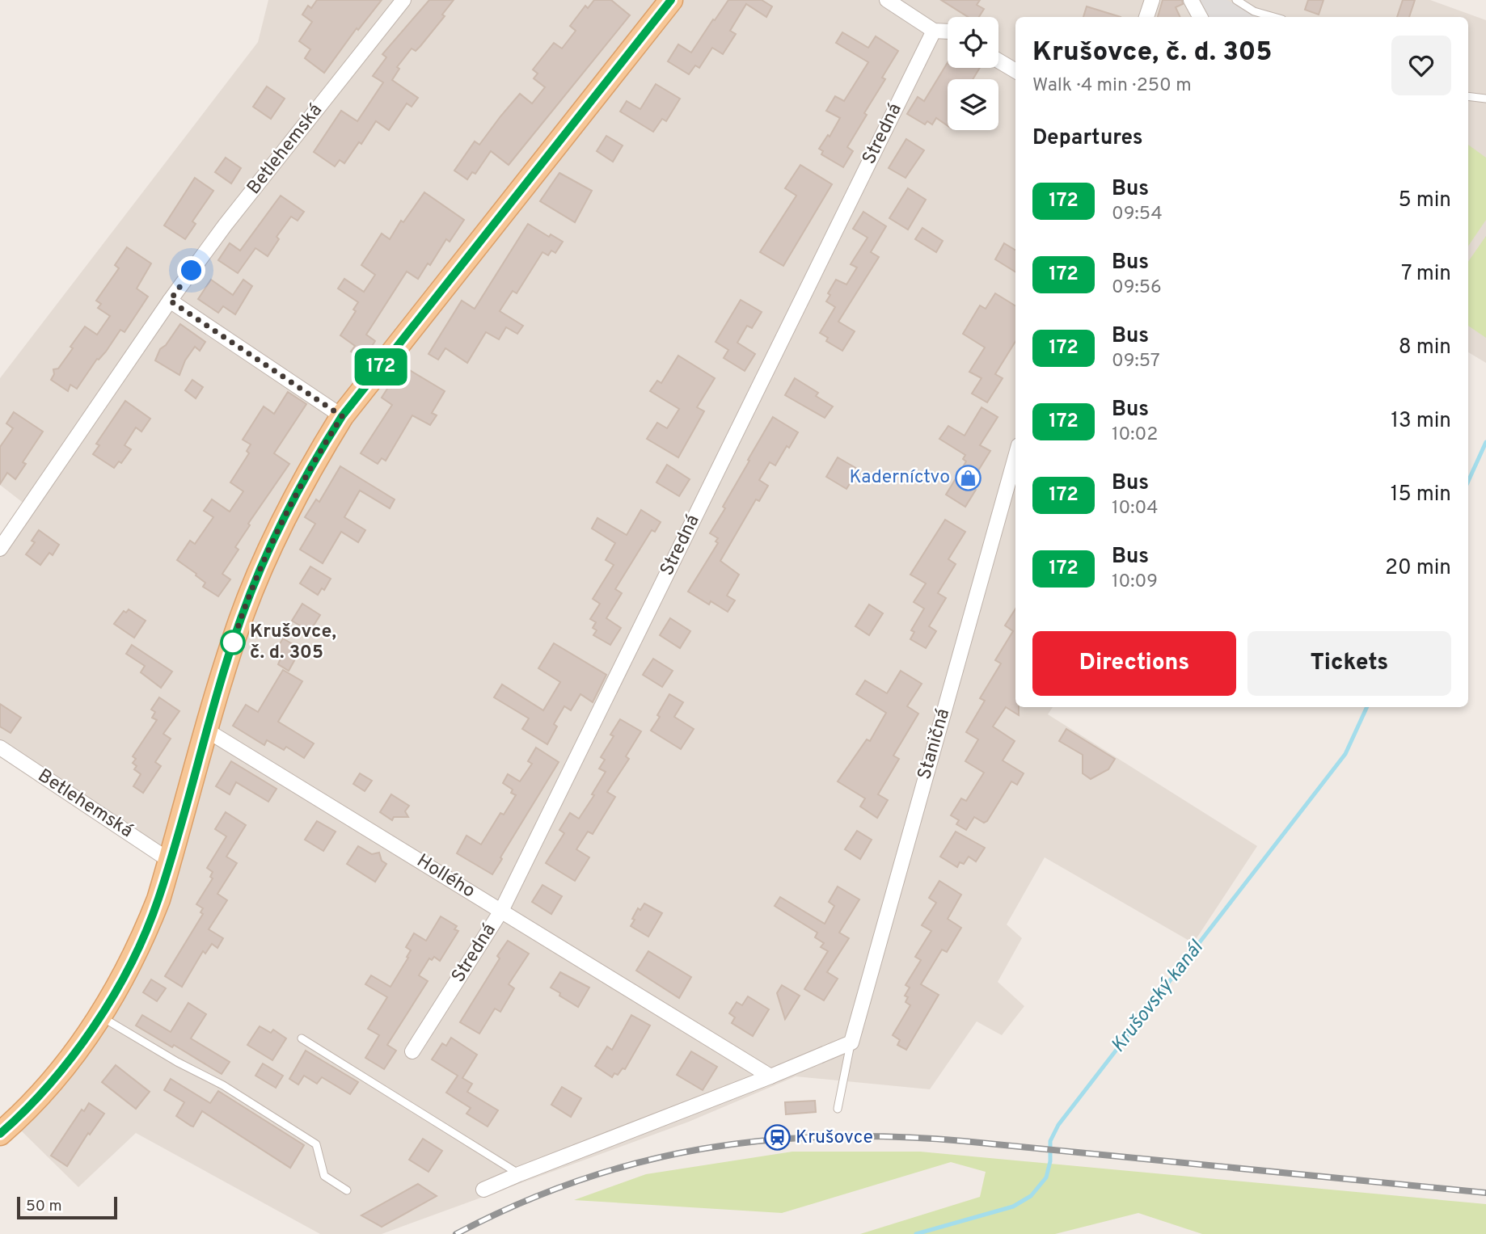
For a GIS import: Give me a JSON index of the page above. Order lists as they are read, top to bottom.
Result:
{
  "streets": {
    "street": [
      "Stredná",
      "Betlehemská",
      "Staničná",
      "Hollého"
    ]
  },
  "crossings": [
    ["Stredná", "Hollého"]
  ],
  "water": ["Krušovský kanál"],
  "places": {
    "shop": ["Kaderníctvo"],
    "other": ["Krušovce, č. d. 305"],
    "station": ["Krušovce"]
  },
  "lines": ["bus line 172"],
  "scale_bar": "50 m",
  "page": {
    "on_map": "172",
    "heading": [
      ["Krušovce, č. d. 305", "Walk · 4 min · 250 m"],
      "Departures"
    ],
    "list": [
      {
        "mark": "172",
        "name": "Bus",
        "note": "09:54",
        "value": "5 min"
      },
      {
        "mark": "172",
        "name": "Bus",
        "note": "09:56",
        "value": "7 min"
      },
      {
        "mark": "172",
        "name": "Bus",
        "note": "09:57",
        "value": "8 min"
      },
      {
        "mark": "172",
        "name": "Bus",
        "note": "10:02",
        "value": "13 min"
      },
      {
        "mark": "172",
        "name": "Bus",
        "note": "10:04",
        "value": "15 min"
      },
      {
        "mark": "172",
        "name": "Bus",
        "note": "10:09",
        "value": "20 min"
      }
    ],
    "buttons": ["Directions", "Tickets"],
    "scale": "50 m"
  }
}
